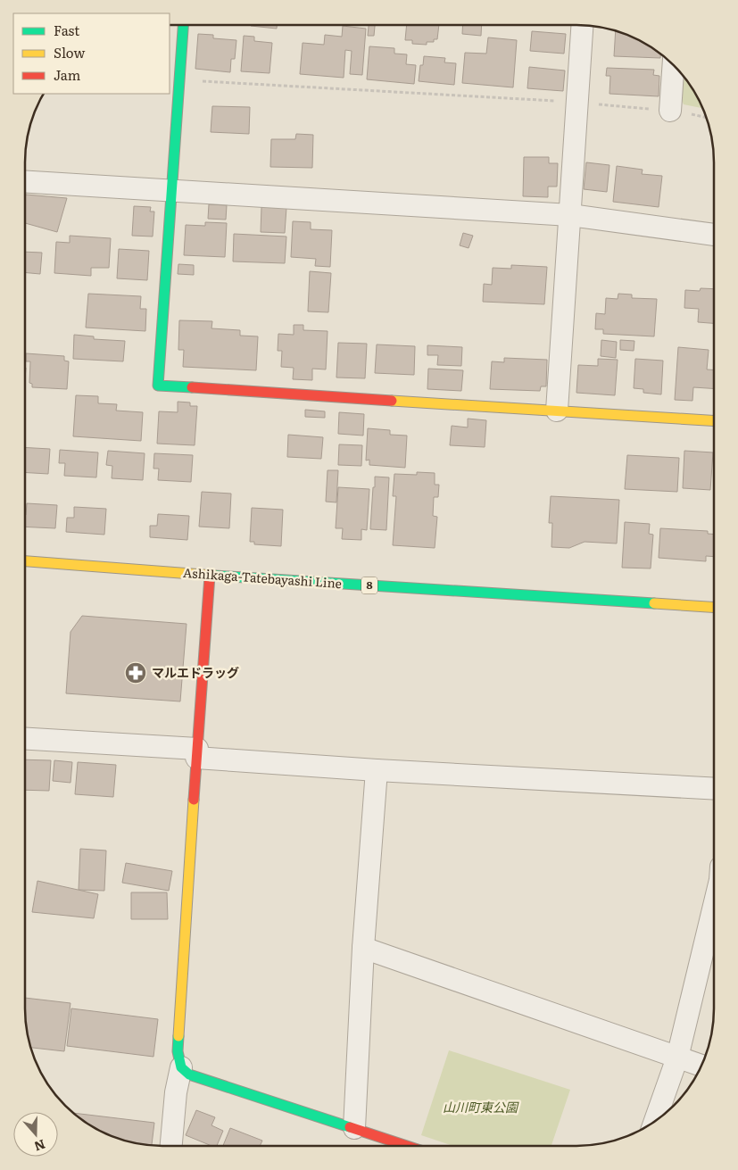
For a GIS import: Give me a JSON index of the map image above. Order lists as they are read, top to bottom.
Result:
{
  "streets": {
    "street": ["Ashikaga-Tatebayashi Line", "8"]
  },
  "parks": ["山川町東公園"],
  "places": {
    "pharmacy": ["マルエドラッグ"]
  },
  "legend": ["Fast", "Slow", "Jam"],
  "north": "bottom"
}
